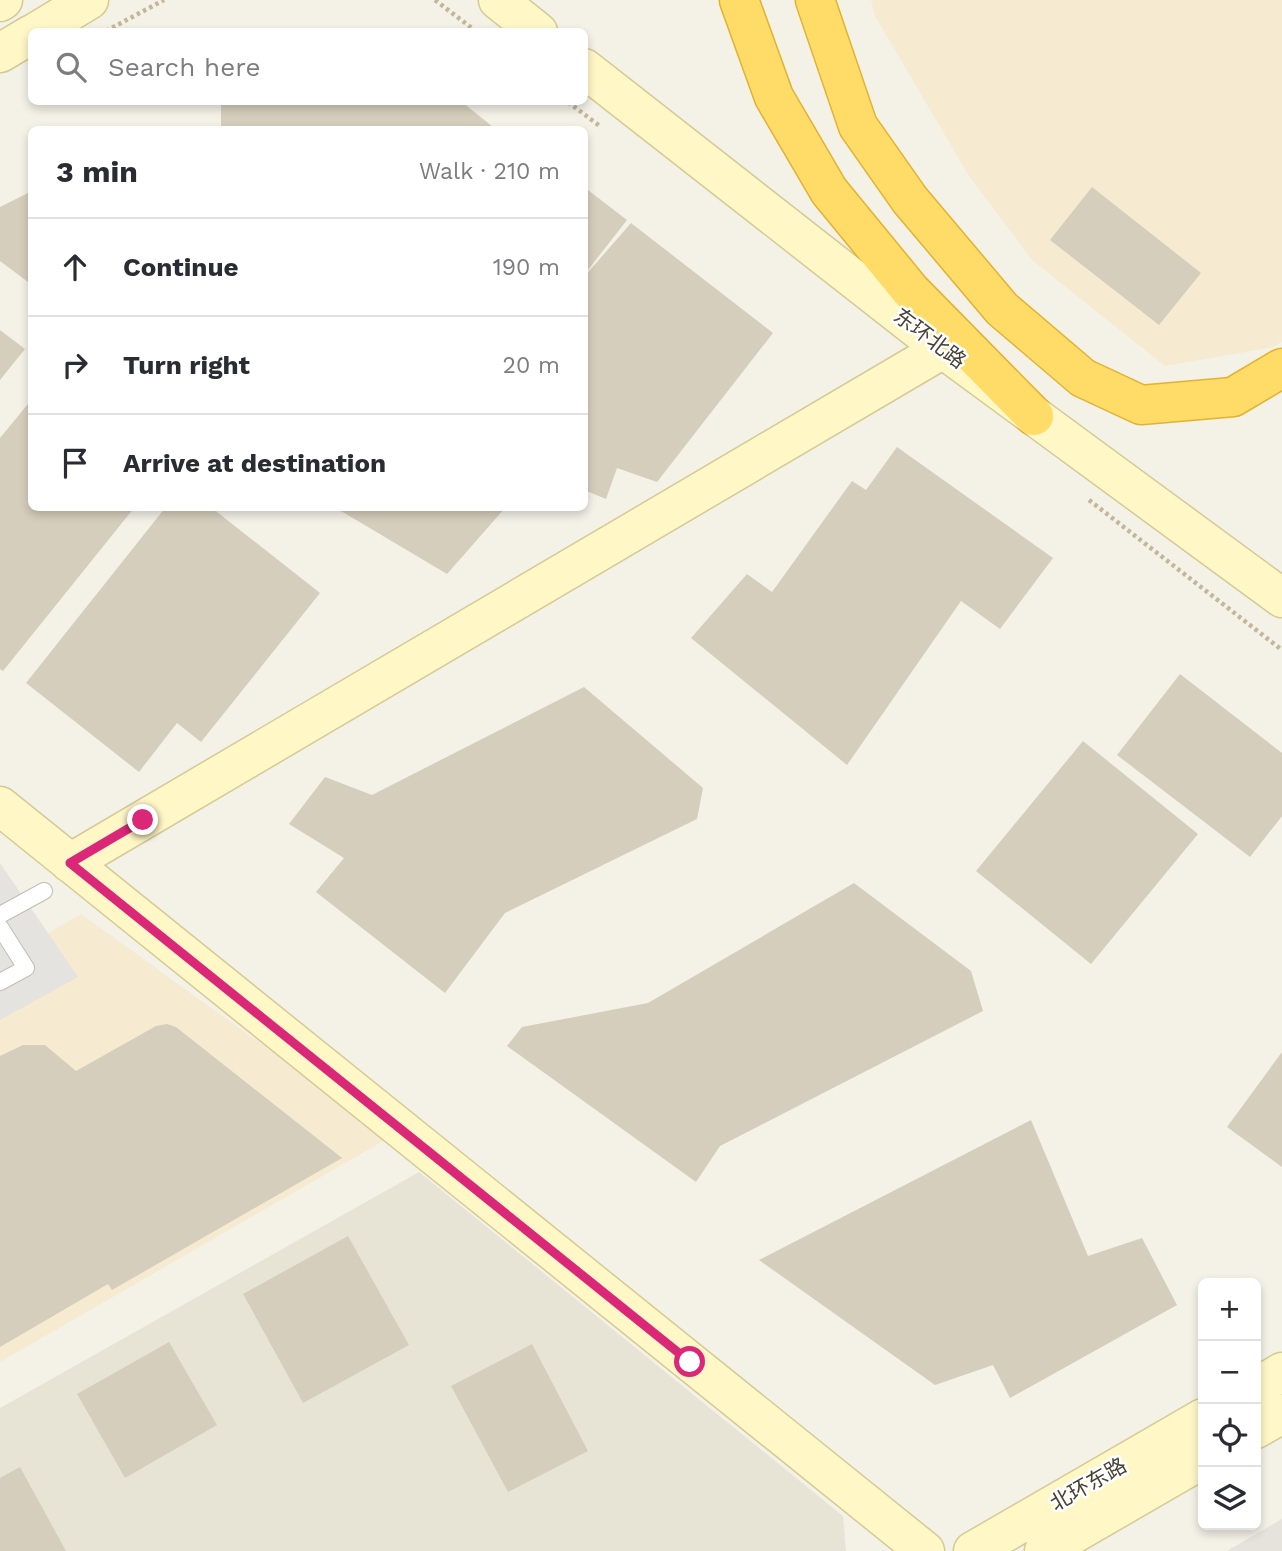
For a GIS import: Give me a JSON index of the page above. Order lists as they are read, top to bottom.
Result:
{
  "streets": {
    "street": ["东环北路", "北环东路"]
  },
  "page": {
    "search": "Search here",
    "heading": ["3 min", "Walk · 210 m"],
    "list": [
      ["Continue", "190 m"],
      ["Turn right", "20 m"],
      "Arrive at destination"
    ],
    "map_buttons": ["+", "−"]
  }
}
